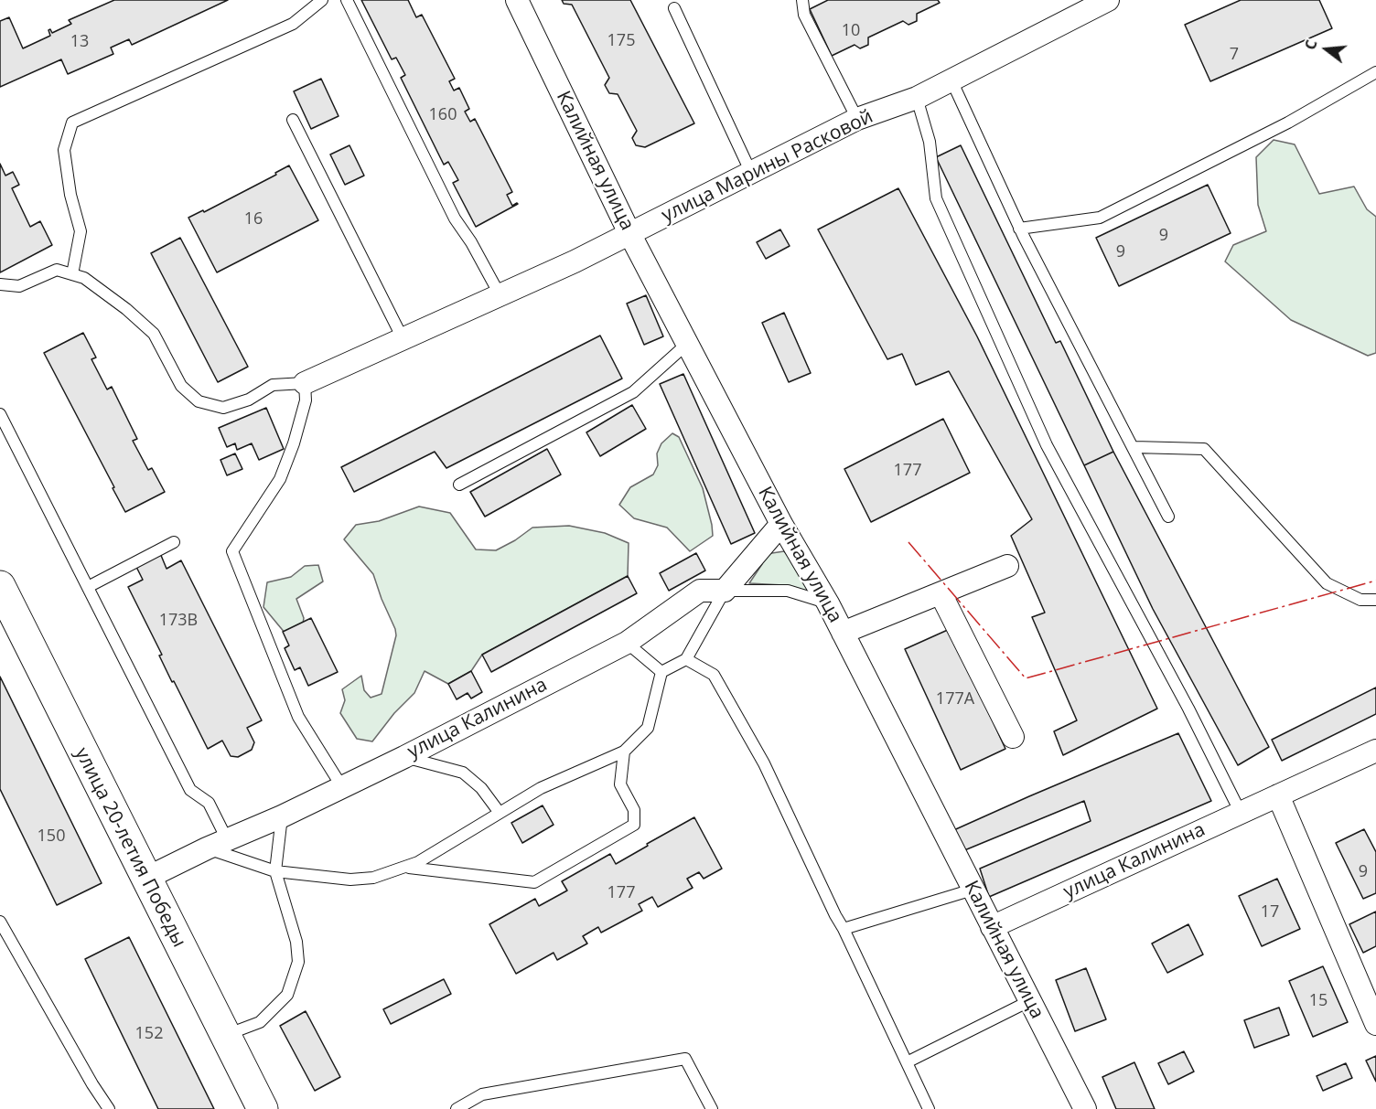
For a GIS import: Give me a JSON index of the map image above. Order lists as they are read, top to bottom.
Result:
{
  "streets": {
    "main road": ["улица 20-летия Победы"],
    "street": ["Калийная улица", "улица Марины Расковой", "улица Калинина"]
  },
  "crossings": [
    ["Калийная улица", "улица Марины Расковой"],
    ["Калийная улица", "улица Калинина"],
    ["улица Калинина", "улица 20-летия Победы"]
  ],
  "house_numbers": [
    "10",
    "175",
    "13",
    "7",
    "160",
    "16",
    "9",
    "9",
    "177",
    "173В",
    "177А",
    "150",
    "9",
    "177",
    "17",
    "15",
    "152"
  ],
  "north": "left"
}
